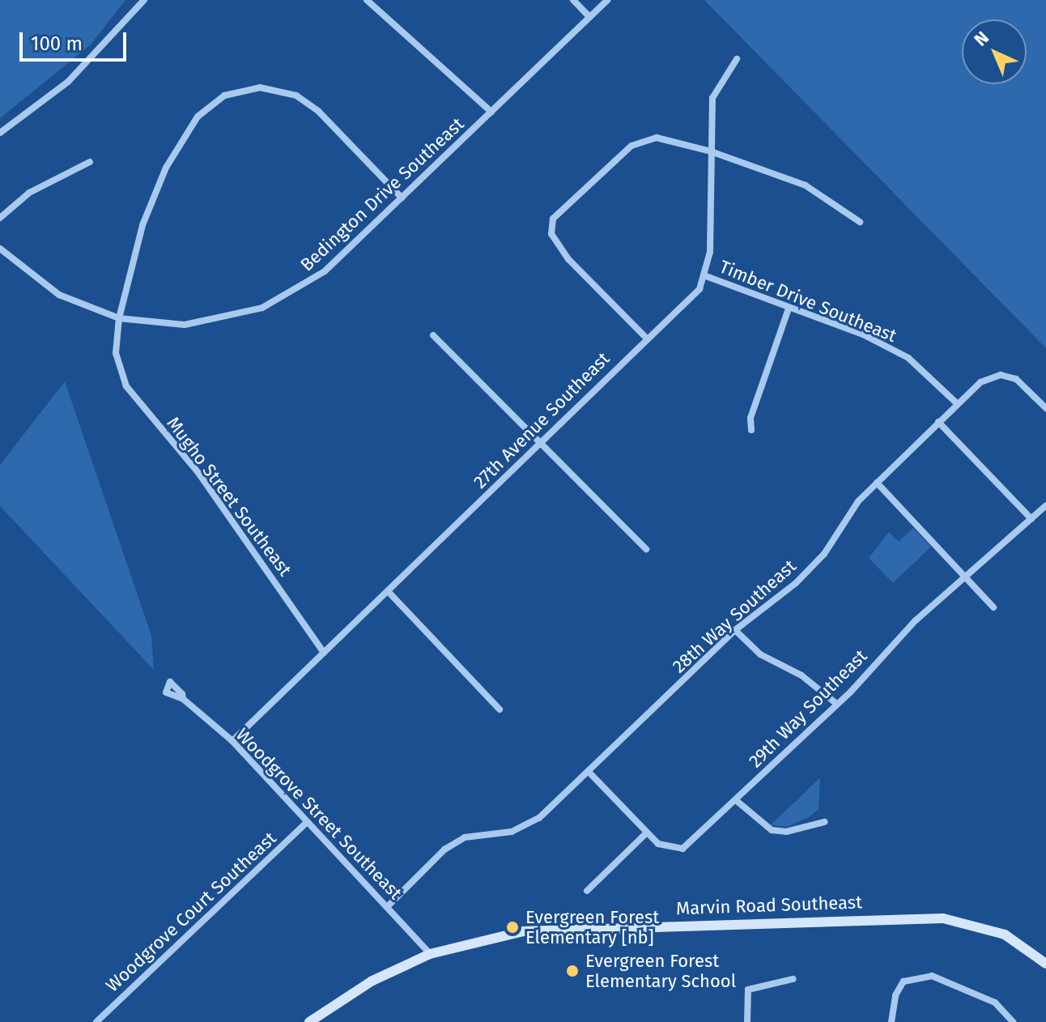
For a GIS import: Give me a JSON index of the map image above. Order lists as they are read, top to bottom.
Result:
{
  "streets": {
    "street": [
      "Bedington Drive Southeast",
      "Timber Drive Southeast",
      "27th Avenue Southeast",
      "Mugho Street Southeast",
      "28th Way Southeast",
      "29th Way Southeast",
      "Woodgrove Street Southeast",
      "Marvin Road Southeast",
      "Woodgrove Court Southeast"
    ]
  },
  "crossings": [
    ["Bedington Drive Southeast", "Mugho Street Southeast"],
    ["Timber Drive Southeast", "27th Avenue Southeast"],
    ["Timber Drive Southeast", "28th Way Southeast"],
    ["27th Avenue Southeast", "Mugho Street Southeast"],
    ["27th Avenue Southeast", "Woodgrove Street Southeast"],
    ["28th Way Southeast", "29th Way Southeast"],
    ["28th Way Southeast", "Woodgrove Street Southeast"],
    ["Woodgrove Street Southeast", "Marvin Road Southeast"],
    ["Woodgrove Street Southeast", "Woodgrove Court Southeast"]
  ],
  "places": ["Evergreen Forest Elementary [nb]", "Evergreen Forest Elementary School"],
  "scale_bar": "100 m",
  "north": "top left"
}
